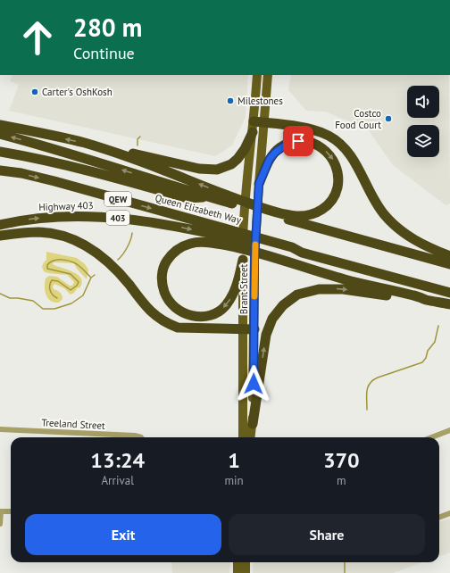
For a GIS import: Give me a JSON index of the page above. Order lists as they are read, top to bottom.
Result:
{
  "streets": {
    "highway": [
      "QEW",
      "Highway 403",
      "Queen Elizabeth Way",
      "403"
    ],
    "main road": ["Brant Street"],
    "street": ["Treeland Street"]
  },
  "crossings": [
    ["Highway 403", "Queen Elizabeth Way"]
  ],
  "places": ["Carter's OshKosh", "Milestones", "Costco Food Court"],
  "page": {
    "turn": ["280 m", "Continue"],
    "eta": [
      "13:24",
      "Arrival",
      "1",
      "min",
      "370",
      "m"
    ],
    "buttons": ["Exit", "Share"]
  }
}
